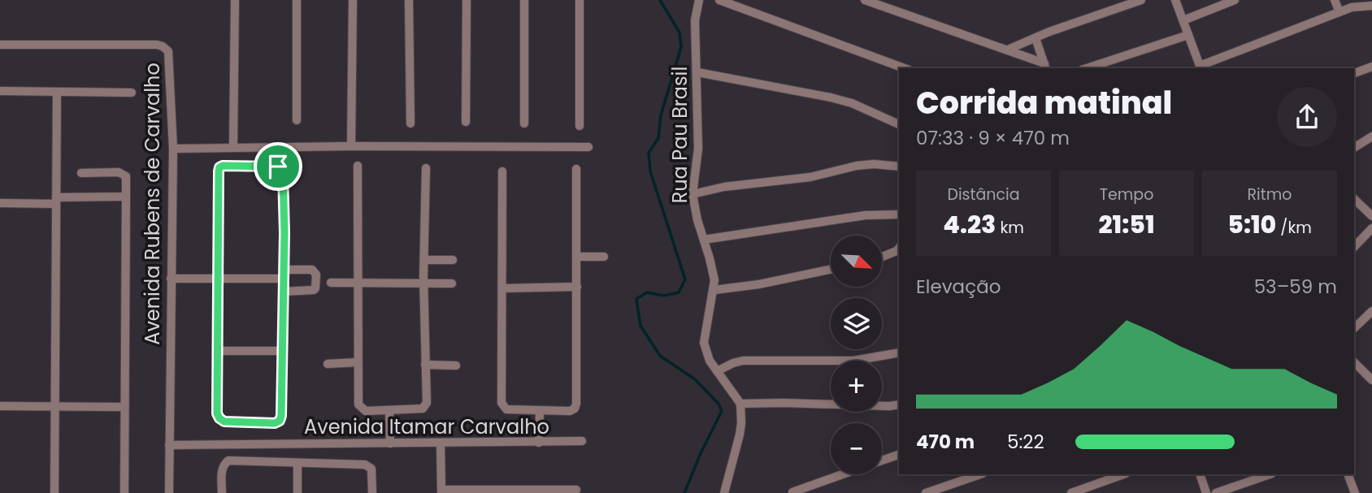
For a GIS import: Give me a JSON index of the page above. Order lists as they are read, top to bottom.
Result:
{
  "streets": {
    "street": ["Rua Pau Brasil", "Avenida Rubens de Carvalho", "Avenida Itamar Carvalho"]
  },
  "crossings": [
    ["Avenida Rubens de Carvalho", "Avenida Itamar Carvalho"]
  ],
  "north": "bottom right",
  "page": {
    "heading": ["Corrida matinal", "07:33 · 9 × 470 m"],
    "stats": [
      ["Distância", "4.23 km"],
      ["Tempo", "21:51"],
      ["Ritmo", "5:10 /km"]
    ],
    "map_buttons": ["+", "−"],
    "chart": ["Elevação", "53–59 m"],
    "list": [
      {
        "name": "470 m",
        "note": "5:22"
      }
    ]
  }
}
